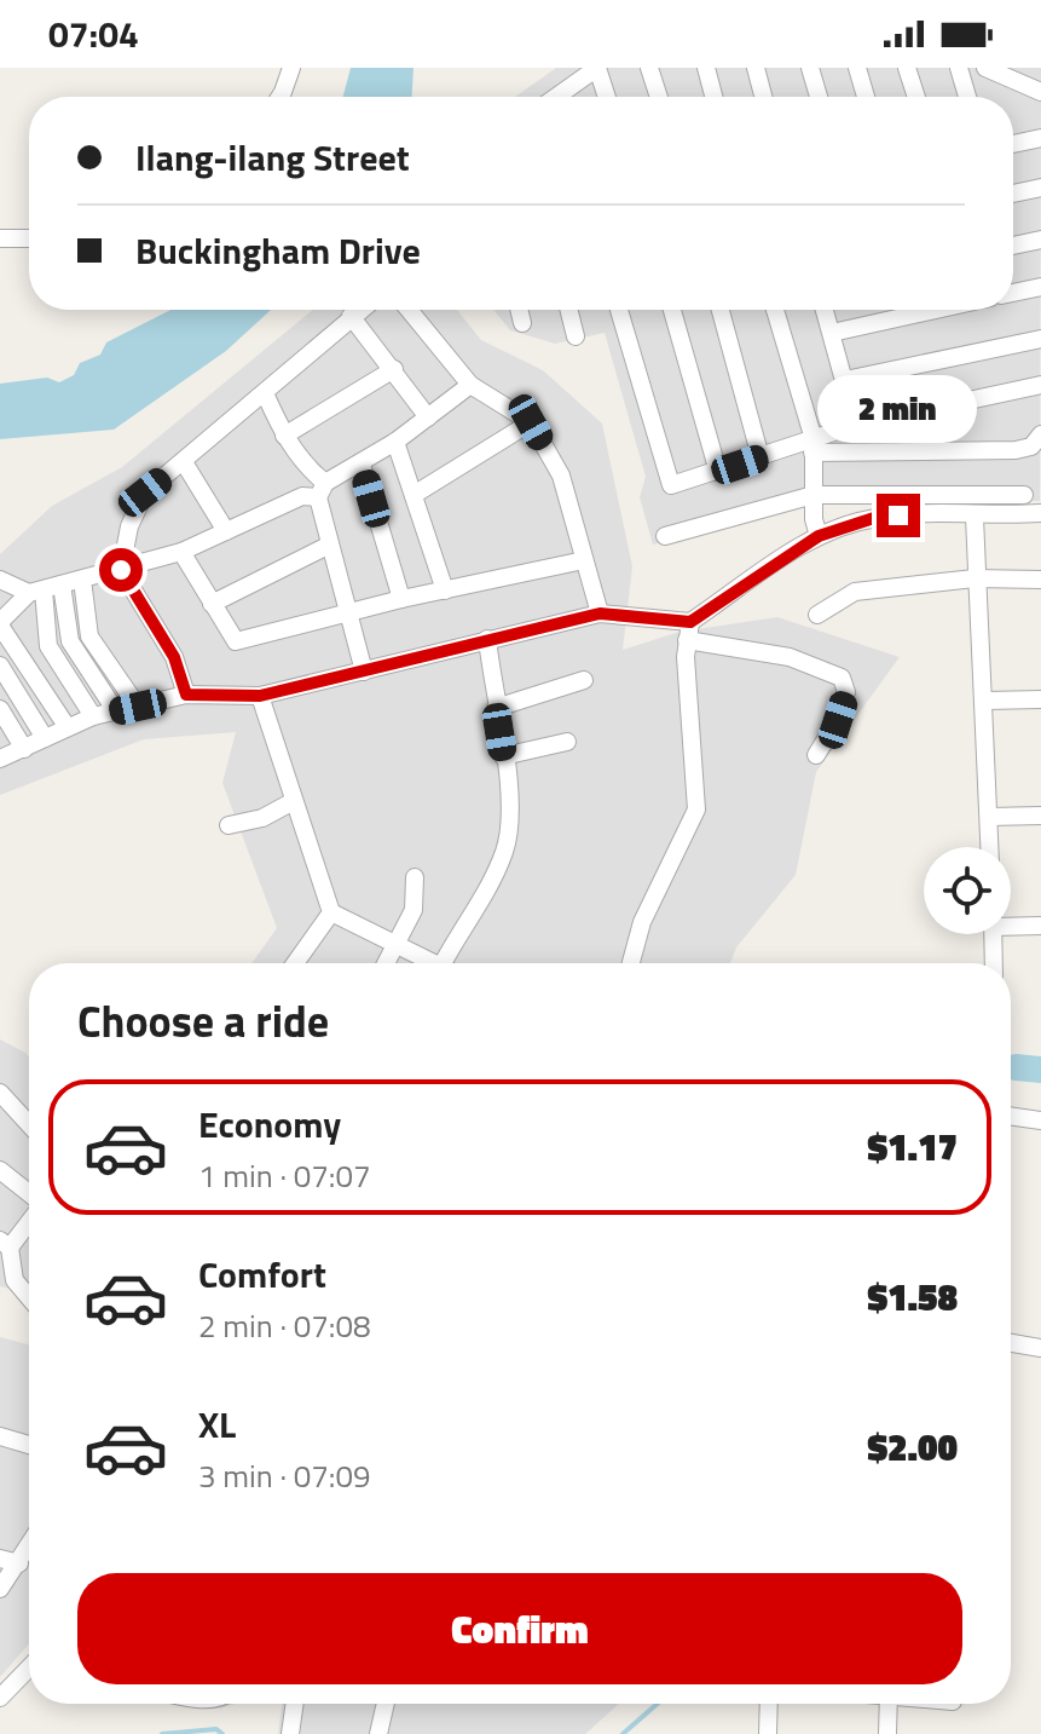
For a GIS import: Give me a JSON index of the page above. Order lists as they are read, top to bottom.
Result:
{
  "page": {
    "status": "07:04",
    "banner": ["Ilang-ilang Street", "Buckingham Drive"],
    "bubble": "2 min",
    "heading": "Choose a ride",
    "list": [
      {
        "name": "Economy",
        "note": "1 min · 07:07",
        "value": "$1.17"
      },
      {
        "name": "Comfort",
        "note": "2 min · 07:08",
        "value": "$1.58"
      },
      {
        "name": "XL",
        "note": "3 min · 07:09",
        "value": "$2.00"
      }
    ],
    "buttons": "Confirm"
  }
}
